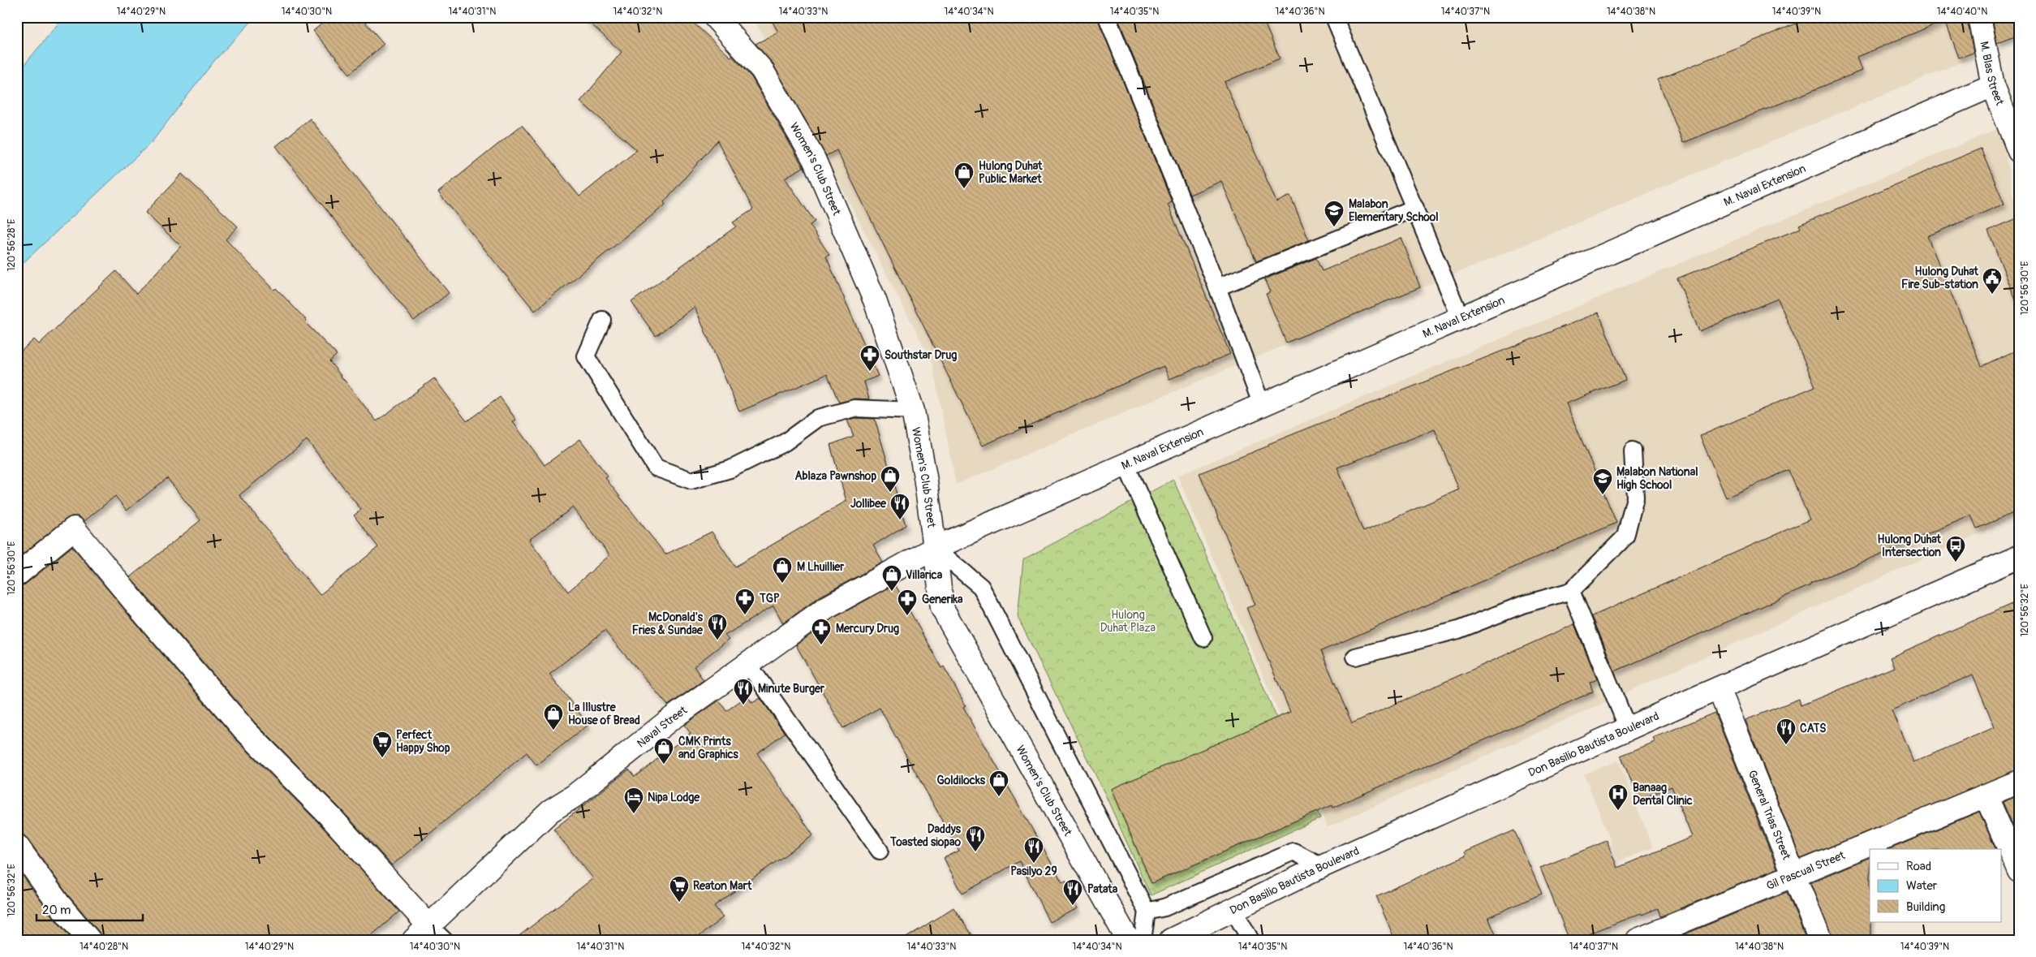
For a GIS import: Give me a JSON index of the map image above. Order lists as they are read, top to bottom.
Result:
{
  "streets": {
    "street": [
      "M. Blas Street",
      "Women's Club Street",
      "M. Naval Extension",
      "Naval Street",
      "Don Basilio Bautista Boulevard",
      "General Trias Street",
      "Gil Pascual Street"
    ]
  },
  "crossings": [
    ["M. Blas Street", "M. Naval Extension"],
    ["Women's Club Street", "M. Naval Extension"],
    ["Women's Club Street", "Naval Street"],
    ["M. Naval Extension", "Naval Street"],
    ["Don Basilio Bautista Boulevard", "General Trias Street"],
    ["General Trias Street", "Gil Pascual Street"]
  ],
  "parks": ["Hulong Duhat Plaza"],
  "places": {
    "shop": [
      "Hulong Duhat Public Market",
      "Ablaza Pawnshop",
      "M Lhuillier",
      "Villarica",
      "La Illustre House of Bread",
      "CMK Prints and Graphics",
      "Goldilocks"
    ],
    "school or university": ["Malabon Elementary School", "Malabon National High School"],
    "public building": ["Hulong Duhat Fire Sub-station"],
    "pharmacy": [
      "Southstar Drug",
      "TGP",
      "Generika",
      "Mercury Drug"
    ],
    "restaurant": [
      "Jollibee",
      "McDonald's Fries & Sundae",
      "Minute Burger",
      "CATS",
      "Daddys Toasted siopao",
      "Pasilyo 29",
      "Patata"
    ],
    "bus stop": ["Hulong Duhat Intersection"],
    "supermarket": ["Perfect Happy Shop", "Reaton Mart"],
    "hospital": ["Banaag Dental Clinic"],
    "hotel": ["Nipa Lodge"]
  },
  "legend": ["Road", "Water", "Building"],
  "scale_bar": "20 m",
  "coordinates": [
    "14°40'29\"N",
    "14°40'30\"N",
    "14°40'31\"N",
    "14°40'32\"N",
    "14°40'33\"N",
    "14°40'34\"N",
    "14°40'35\"N",
    "14°40'36\"N",
    "14°40'37\"N",
    "14°40'38\"N",
    "14°40'39\"N",
    "14°40'40\"N",
    "120°56'28\"E",
    "120°56'30\"E",
    "120°56'32\"E",
    "14°40'28\"N"
  ]
}
